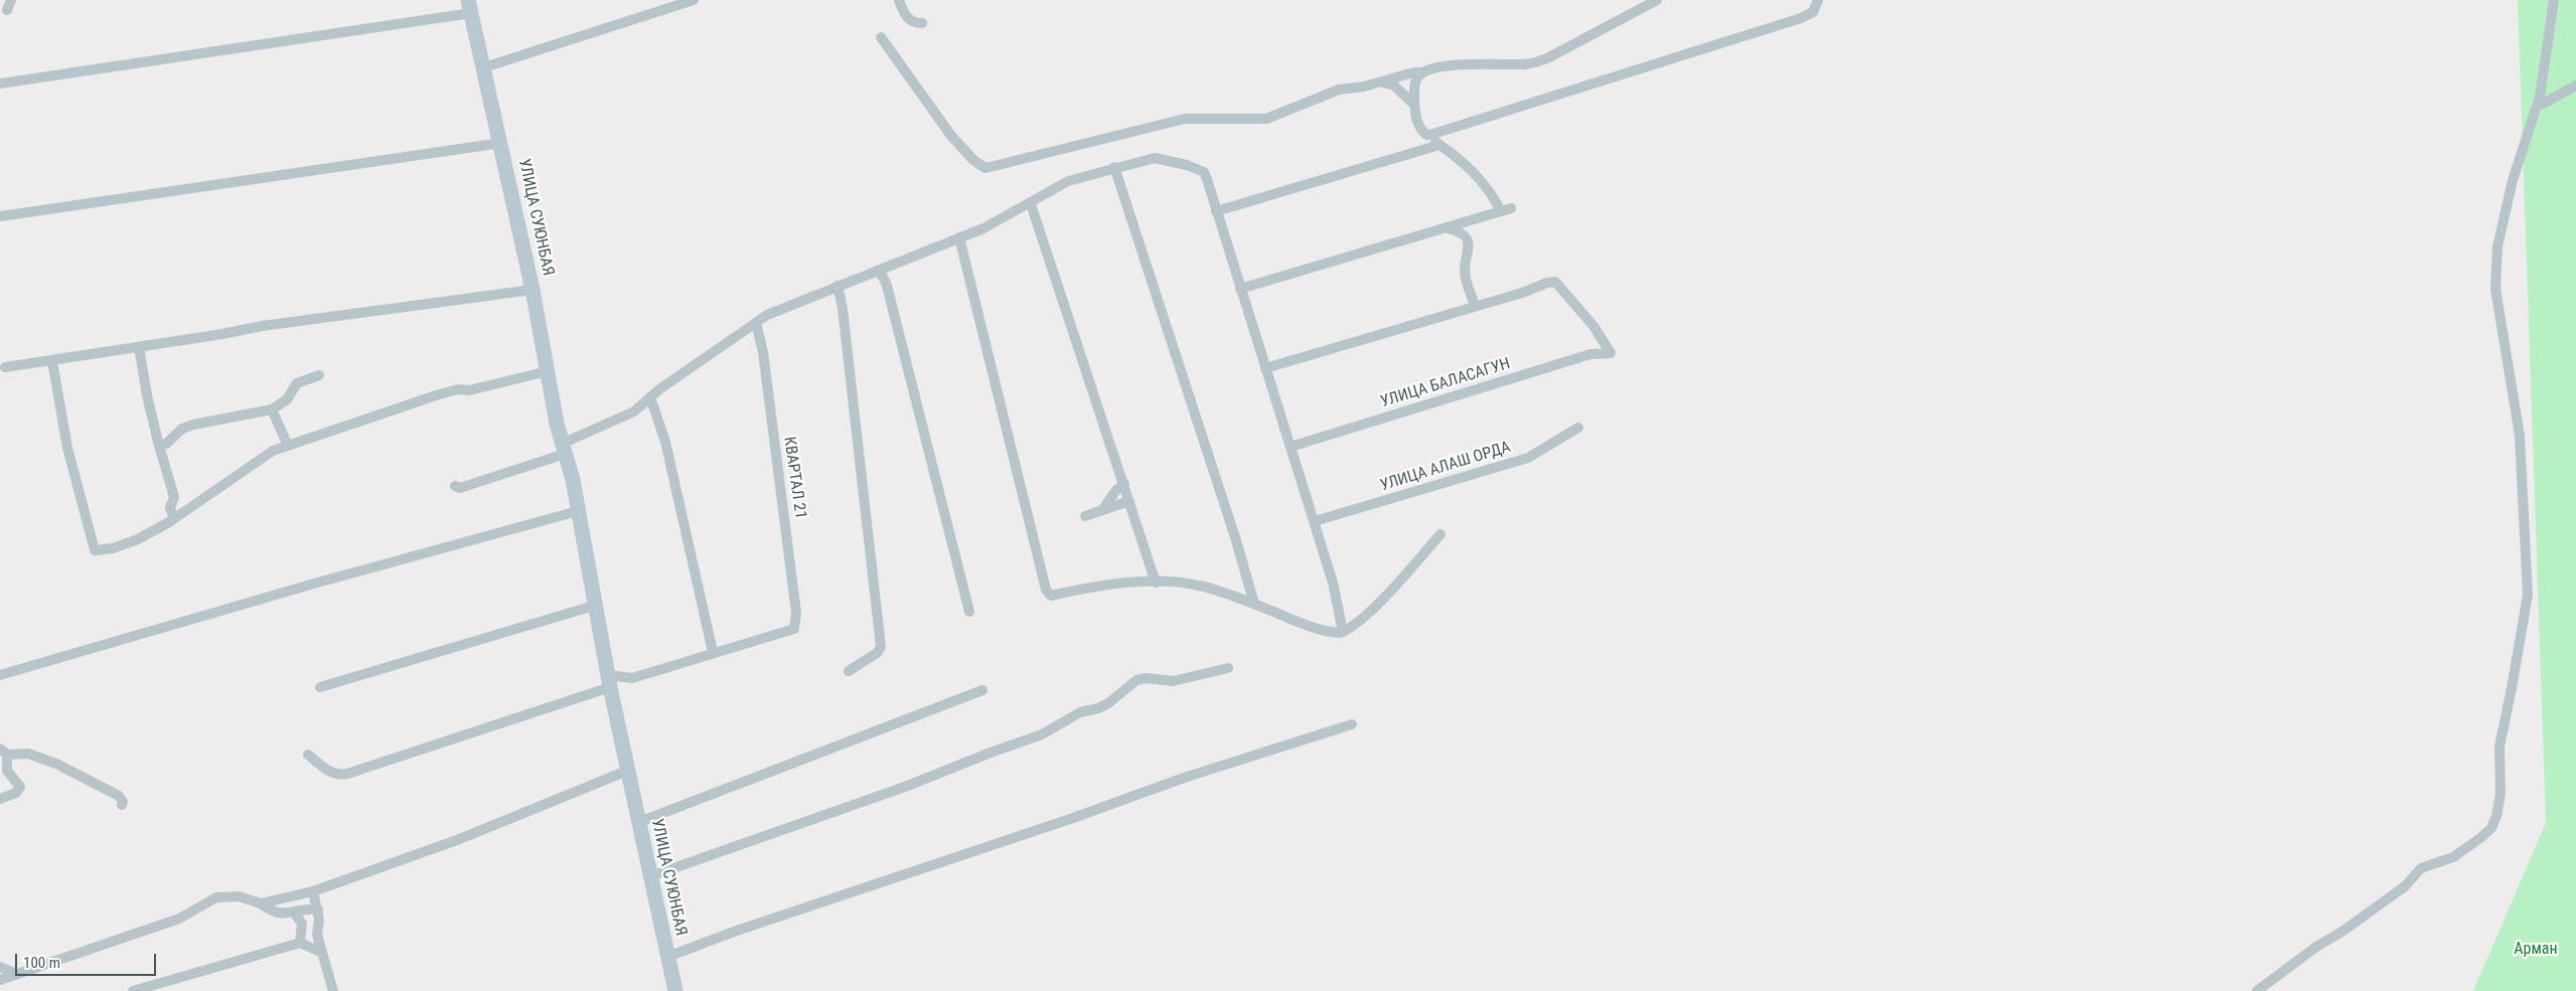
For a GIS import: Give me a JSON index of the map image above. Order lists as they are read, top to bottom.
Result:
{
  "streets": {
    "street": [
      "УЛИЦА СУЮНБАЯ",
      "УЛИЦА БАЛАСАГУН",
      "УЛИЦА АЛАШ ОРДА",
      "КВАРТАЛ 21"
    ]
  },
  "parks": ["Арман"],
  "scale_bar": "100 m"
}
